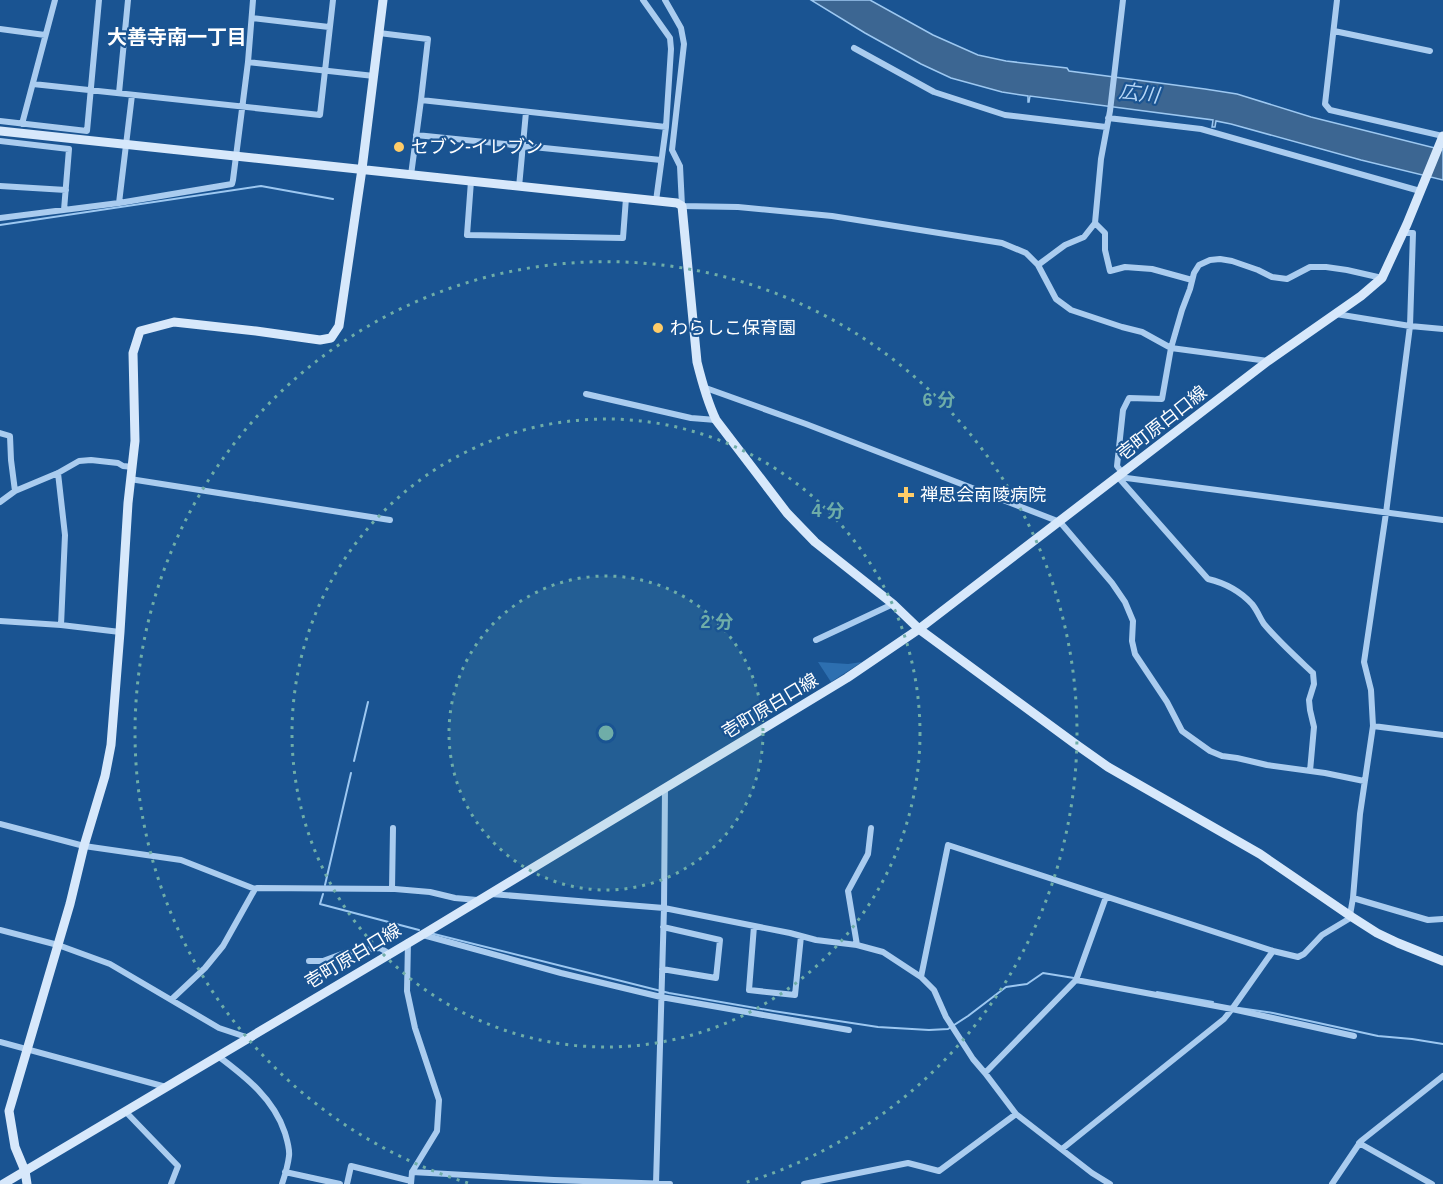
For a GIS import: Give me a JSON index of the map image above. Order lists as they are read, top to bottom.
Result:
{
  "streets": {
    "street": ["壱町原白口線"]
  },
  "districts": ["大善寺南一丁目"],
  "water": ["広川"],
  "places": {
    "other": ["セブン-イレブン", "わらしこ保育園"],
    "health": ["禅思会南陵病院"]
  },
  "rings": ["6 分", "4 分", "2 分"]
}
